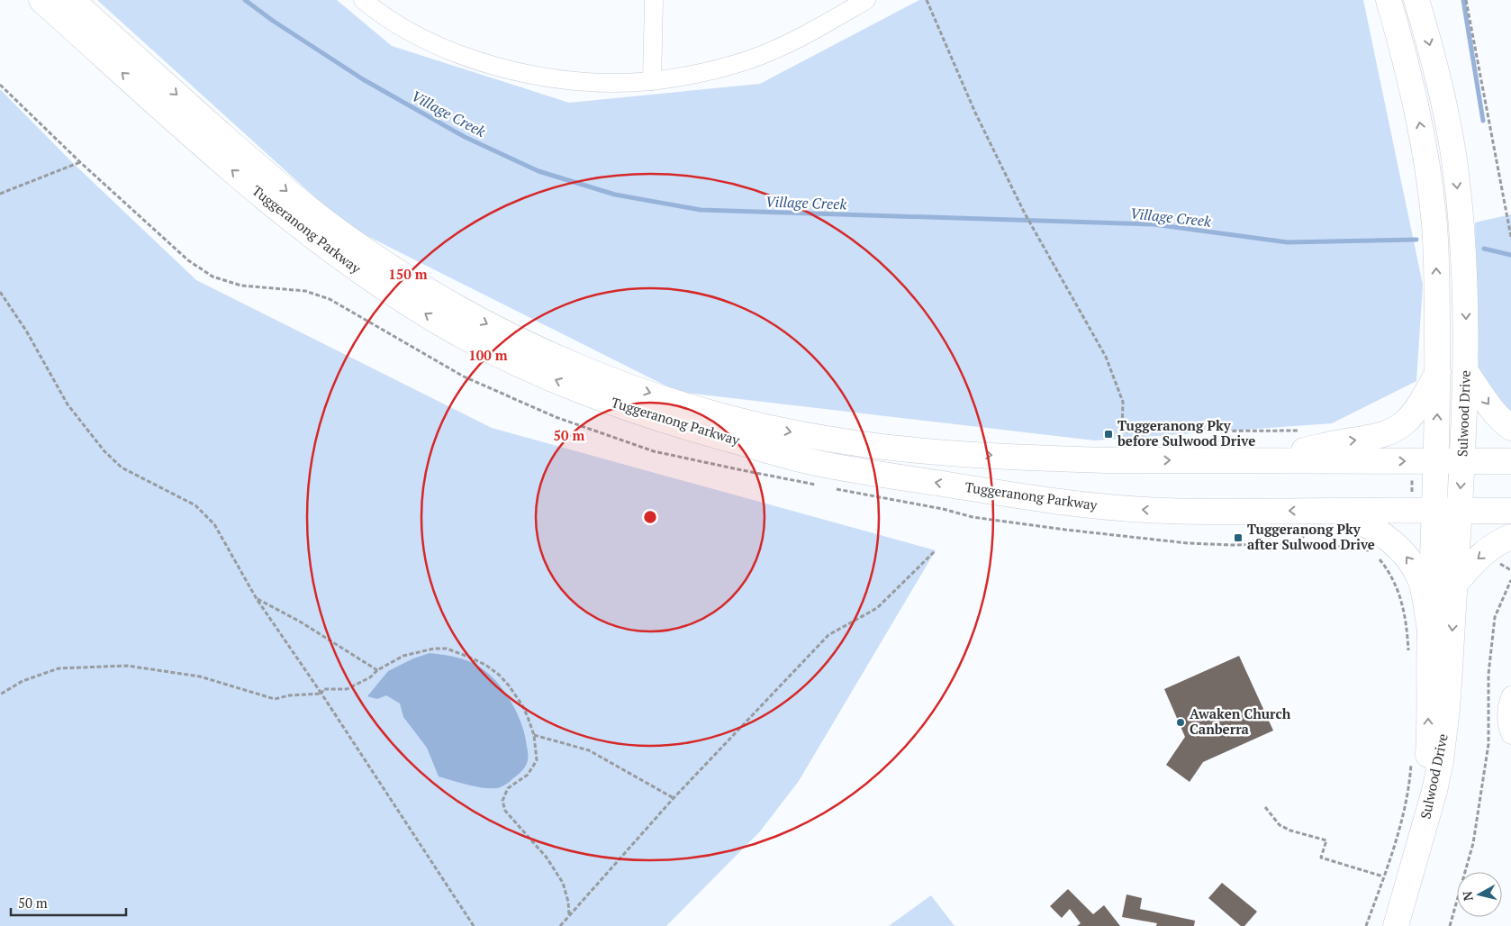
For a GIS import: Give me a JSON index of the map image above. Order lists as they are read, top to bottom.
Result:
{
  "streets": {
    "main road": ["Tuggeranong Parkway", "Sulwood Drive"]
  },
  "crossings": [
    ["Tuggeranong Parkway", "Sulwood Drive"]
  ],
  "water": ["Village Creek"],
  "places": {
    "transit": ["Tuggeranong Pky before Sulwood Drive", "Tuggeranong Pky after Sulwood Drive"],
    "other": ["Awaken Church Canberra"]
  },
  "scale_bar": "50 m",
  "north": "left",
  "rings": ["150 m", "100 m", "50 m"]
}
